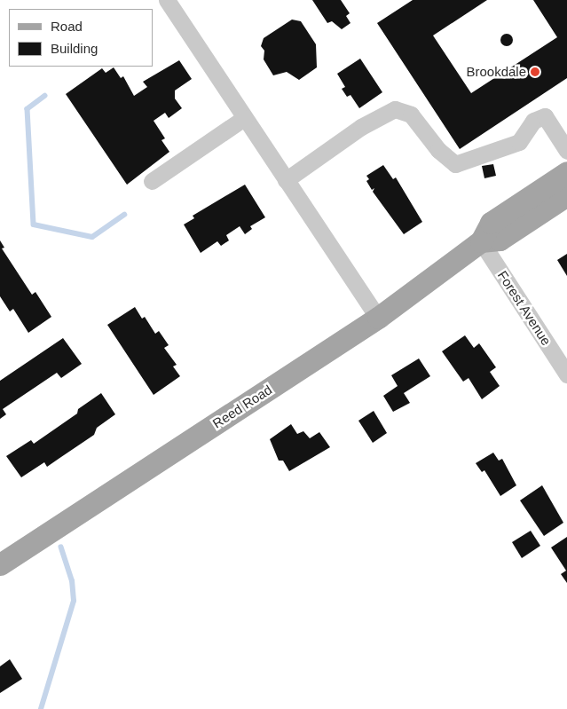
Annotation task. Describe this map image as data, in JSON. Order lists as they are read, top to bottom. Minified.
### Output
{"streets":{"main road":["Reed Road"],"street":["Forest Avenue"]},"crossings":[["Forest Avenue","Reed Road"]],"places":["Brookdale"],"legend":["Road","Building"]}
